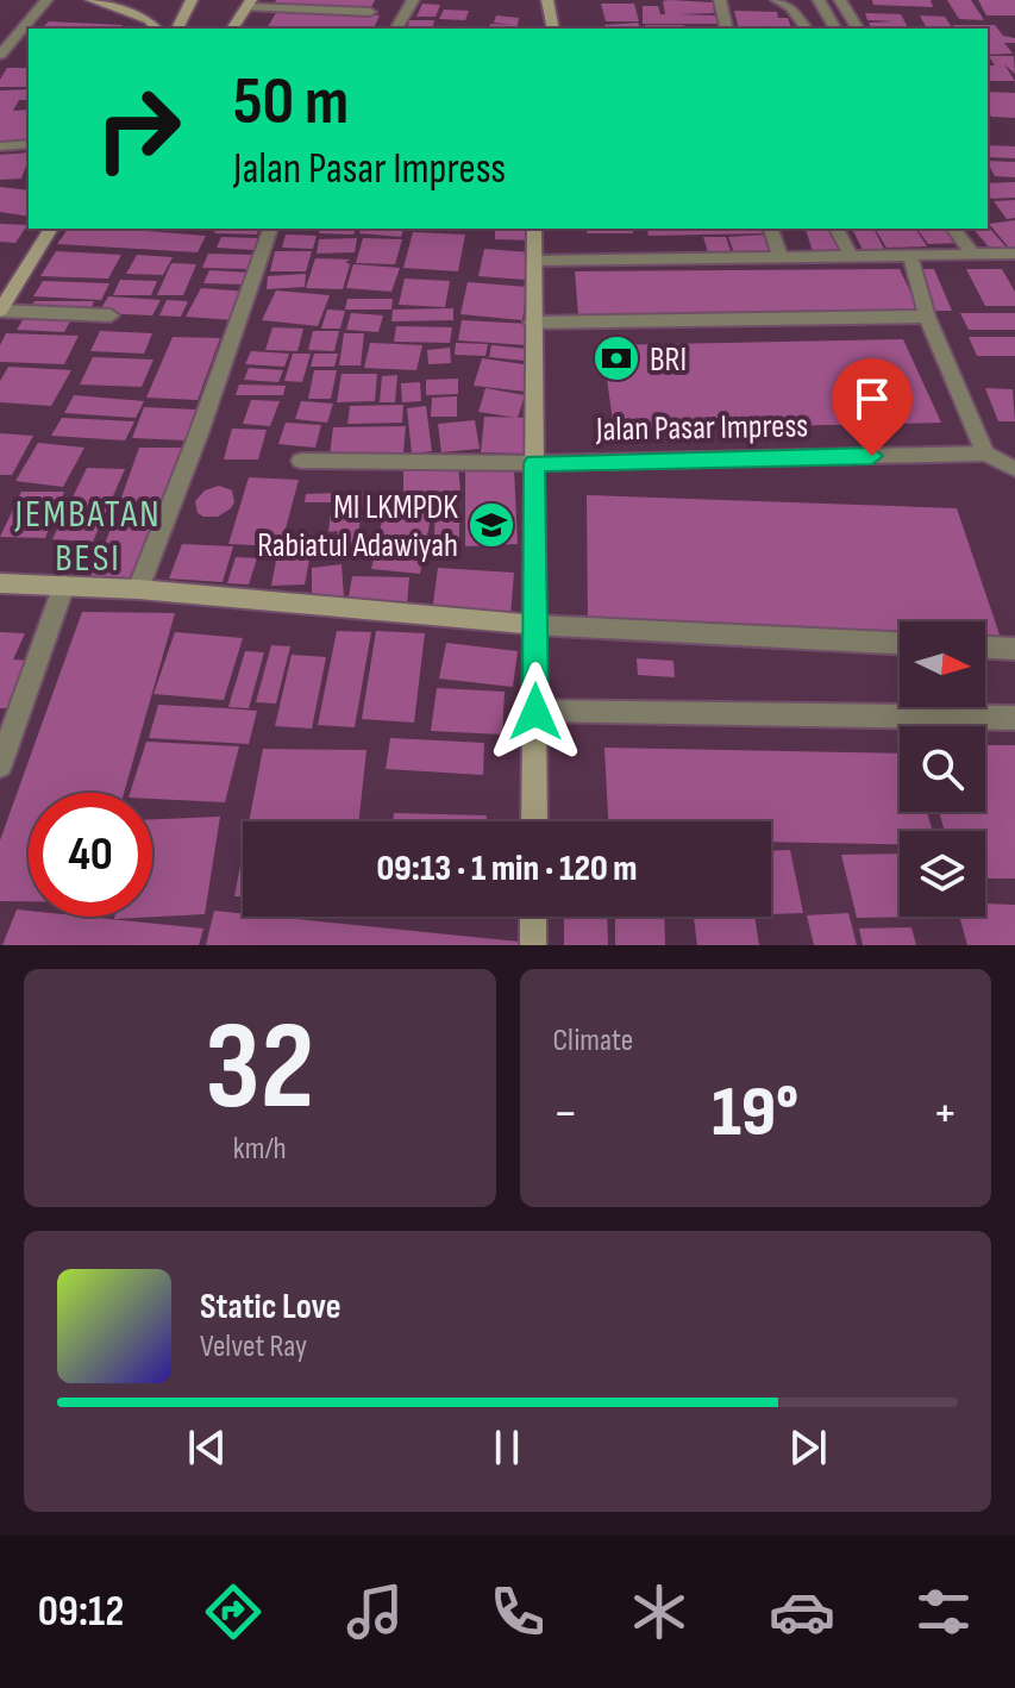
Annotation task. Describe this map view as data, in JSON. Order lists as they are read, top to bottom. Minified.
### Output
{"streets":{"street":["Jalan Pasar Impress"]},"districts":["JEMBATAN BESI"],"places":{"bank":["BRI"],"school or university":["MI LKMPDK Rabiatul Adawiyah"]},"north":"right","page":{"turn":["50 m","Jalan Pasar Impress"],"limit":"40","trip":"09:13 · 1 min · 120 m","tile":[["32","km/h"],"Climate"],"heat":["−","19°","+"],"song":["Static Love","Velvet Ray"],"tabs":"09:12"}}
